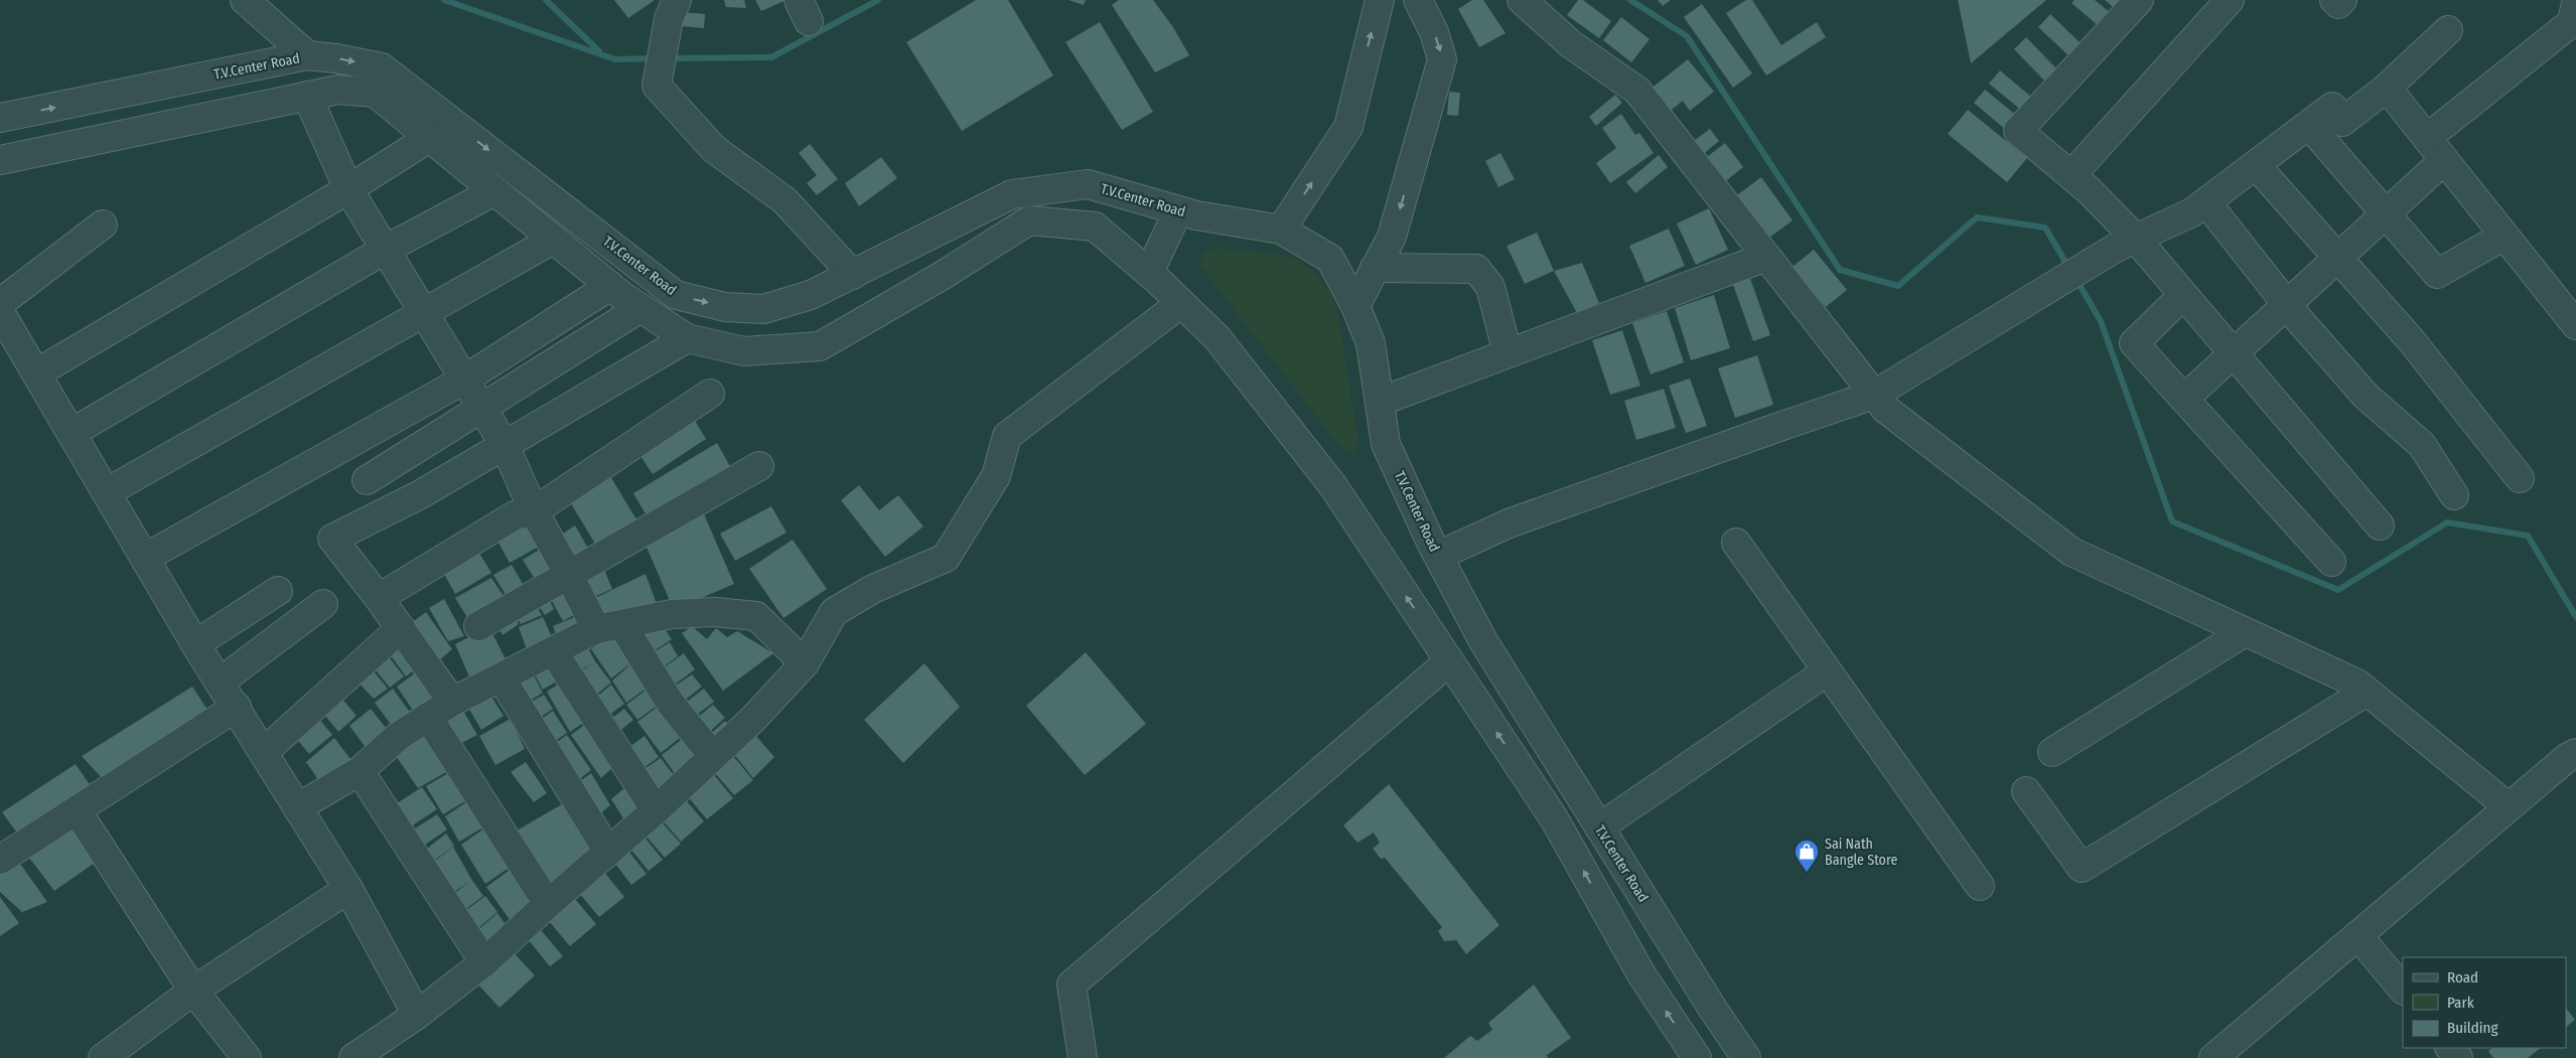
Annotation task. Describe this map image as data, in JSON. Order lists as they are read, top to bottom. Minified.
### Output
{"streets":{"street":["T.V.Center Road"]},"places":{"shop":["Sai Nath Bangle Store"]},"legend":["Road","Park","Building"]}
